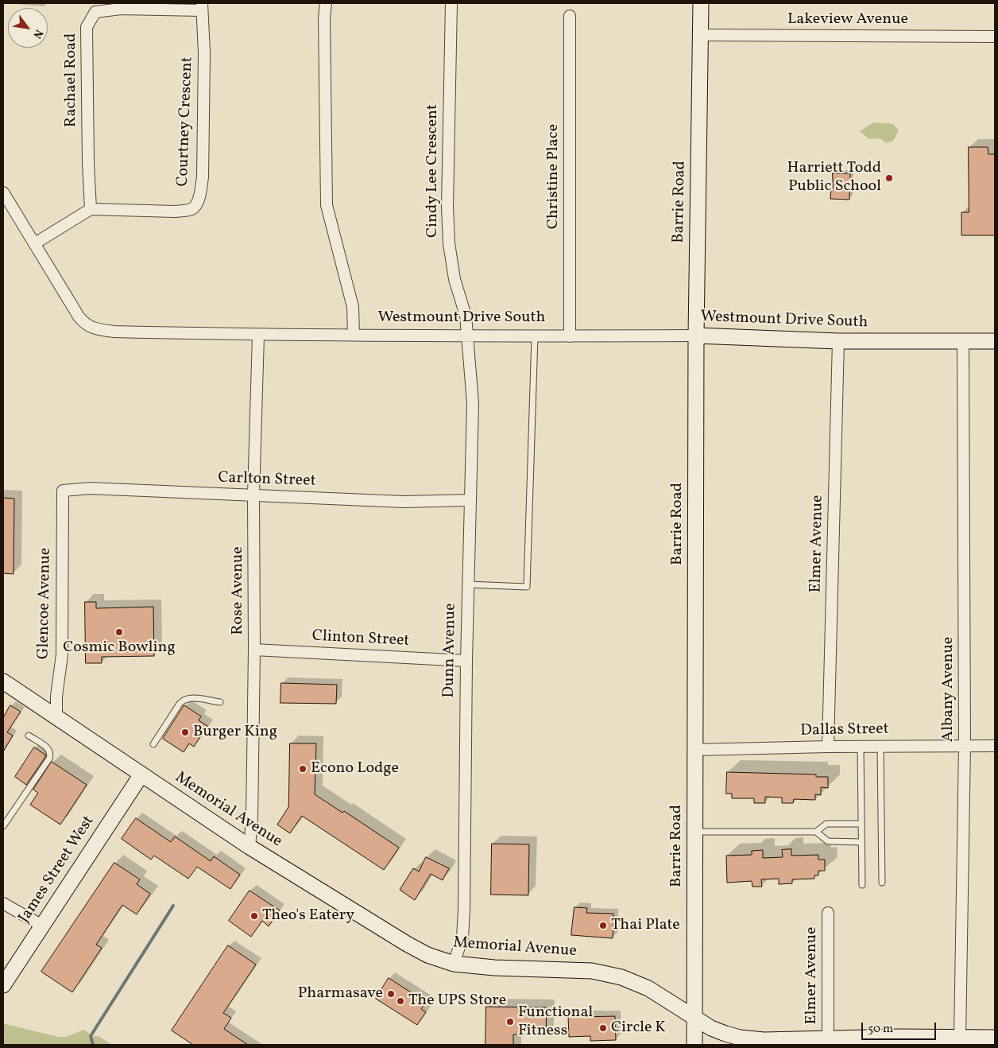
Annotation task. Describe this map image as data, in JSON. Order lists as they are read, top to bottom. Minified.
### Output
{"streets":{"street":["Lakeview Avenue","Rachael Road","Courtney Crescent","Cindy Lee Crescent","Christine Place","Barrie Road","Westmount Drive South","Carlton Street","Elmer Avenue","Rose Avenue","Glencoe Avenue","Clinton Street","Dunn Avenue","Albany Avenue","Dallas Street","Memorial Avenue","James Street West"]},"crossings":[["Lakeview Avenue","Barrie Road"],["Rachael Road","Courtney Crescent"],["Cindy Lee Crescent","Westmount Drive South"],["Cindy Lee Crescent","Dunn Avenue"],["Christine Place","Westmount Drive South"],["Barrie Road","Westmount Drive South"],["Barrie Road","Dallas Street"],["Barrie Road","Memorial Avenue"],["Westmount Drive South","Elmer Avenue"],["Westmount Drive South","Rose Avenue"],["Westmount Drive South","Dunn Avenue"],["Westmount Drive South","Albany Avenue"],["Carlton Street","Rose Avenue"],["Carlton Street","Glencoe Avenue"],["Carlton Street","Dunn Avenue"],["Elmer Avenue","Dallas Street"],["Elmer Avenue","Memorial Avenue"],["Rose Avenue","Clinton Street"],["Rose Avenue","Memorial Avenue"],["Glencoe Avenue","Memorial Avenue"],["Clinton Street","Dunn Avenue"],["Dunn Avenue","Memorial Avenue"],["Albany Avenue","Dallas Street"],["Albany Avenue","Memorial Avenue"],["Memorial Avenue","James Street West"]],"places":["Harriett Todd Public School","Cosmic Bowling","Burger King","Econo Lodge","Theo's Eatery","Thai Plate","Pharmasave","The UPS Store","Functional Fitness","Circle K"],"scale_bar":"50 m","north":"bottom right"}
